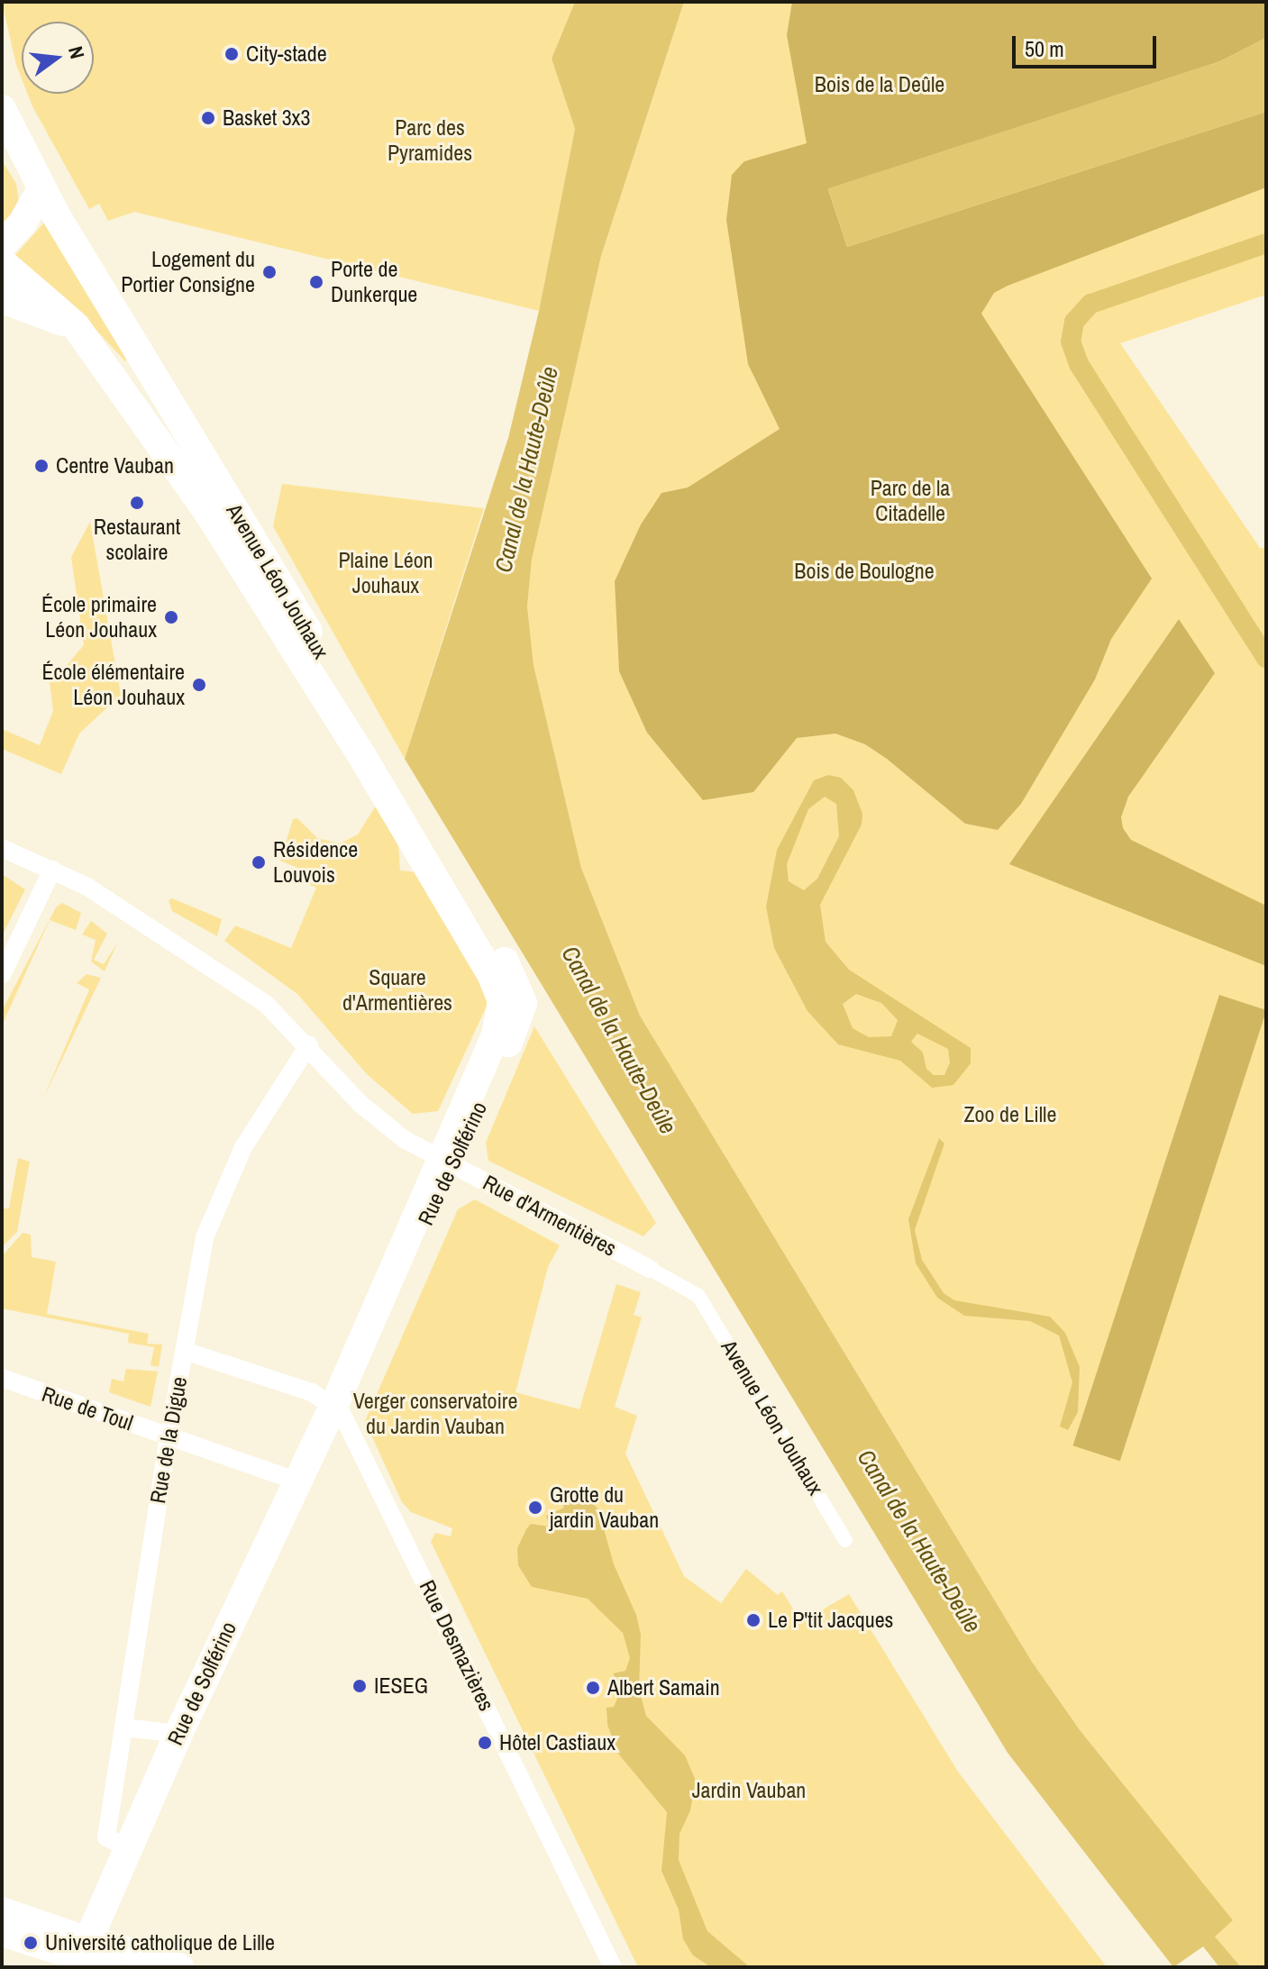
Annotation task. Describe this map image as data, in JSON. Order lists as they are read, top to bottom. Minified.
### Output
{"streets":{"main road":["Avenue Léon Jouhaux","Rue de Solférino"],"street":["Rue d'Armentières","Rue de Toul","Rue de la Digue","Rue Desmazières"]},"crossings":[["Avenue Léon Jouhaux","Rue de Solférino"],["Avenue Léon Jouhaux","Rue d'Armentières"],["Rue de Solférino","Rue d'Armentières"],["Rue de Solférino","Rue de Toul"],["Rue de Solférino","Rue de la Digue"],["Rue de Solférino","Rue Desmazières"],["Rue d'Armentières","Rue de la Digue"],["Rue de Toul","Rue de la Digue"]],"water":["Canal de la Haute-Deûle"],"parks":["Bois de la Deûle","Parc des Pyramides","Parc de la Citadelle","Plaine Léon Jouhaux","Bois de Boulogne","Square d'Armentières","Zoo de Lille","Verger conservatoire du Jardin Vauban","Jardin Vauban"],"places":["City-stade","Basket 3x3","Logement du Portier Consigne","Porte de Dunkerque","Centre Vauban","Restaurant scolaire","École primaire Léon Jouhaux","École élémentaire Léon Jouhaux","Résidence Louvois","Grotte du jardin Vauban","Le P'tit Jacques","IESEG","Albert Samain","Hôtel Castiaux","Université catholique de Lille"],"scale_bar":"50 m","north":"right"}
